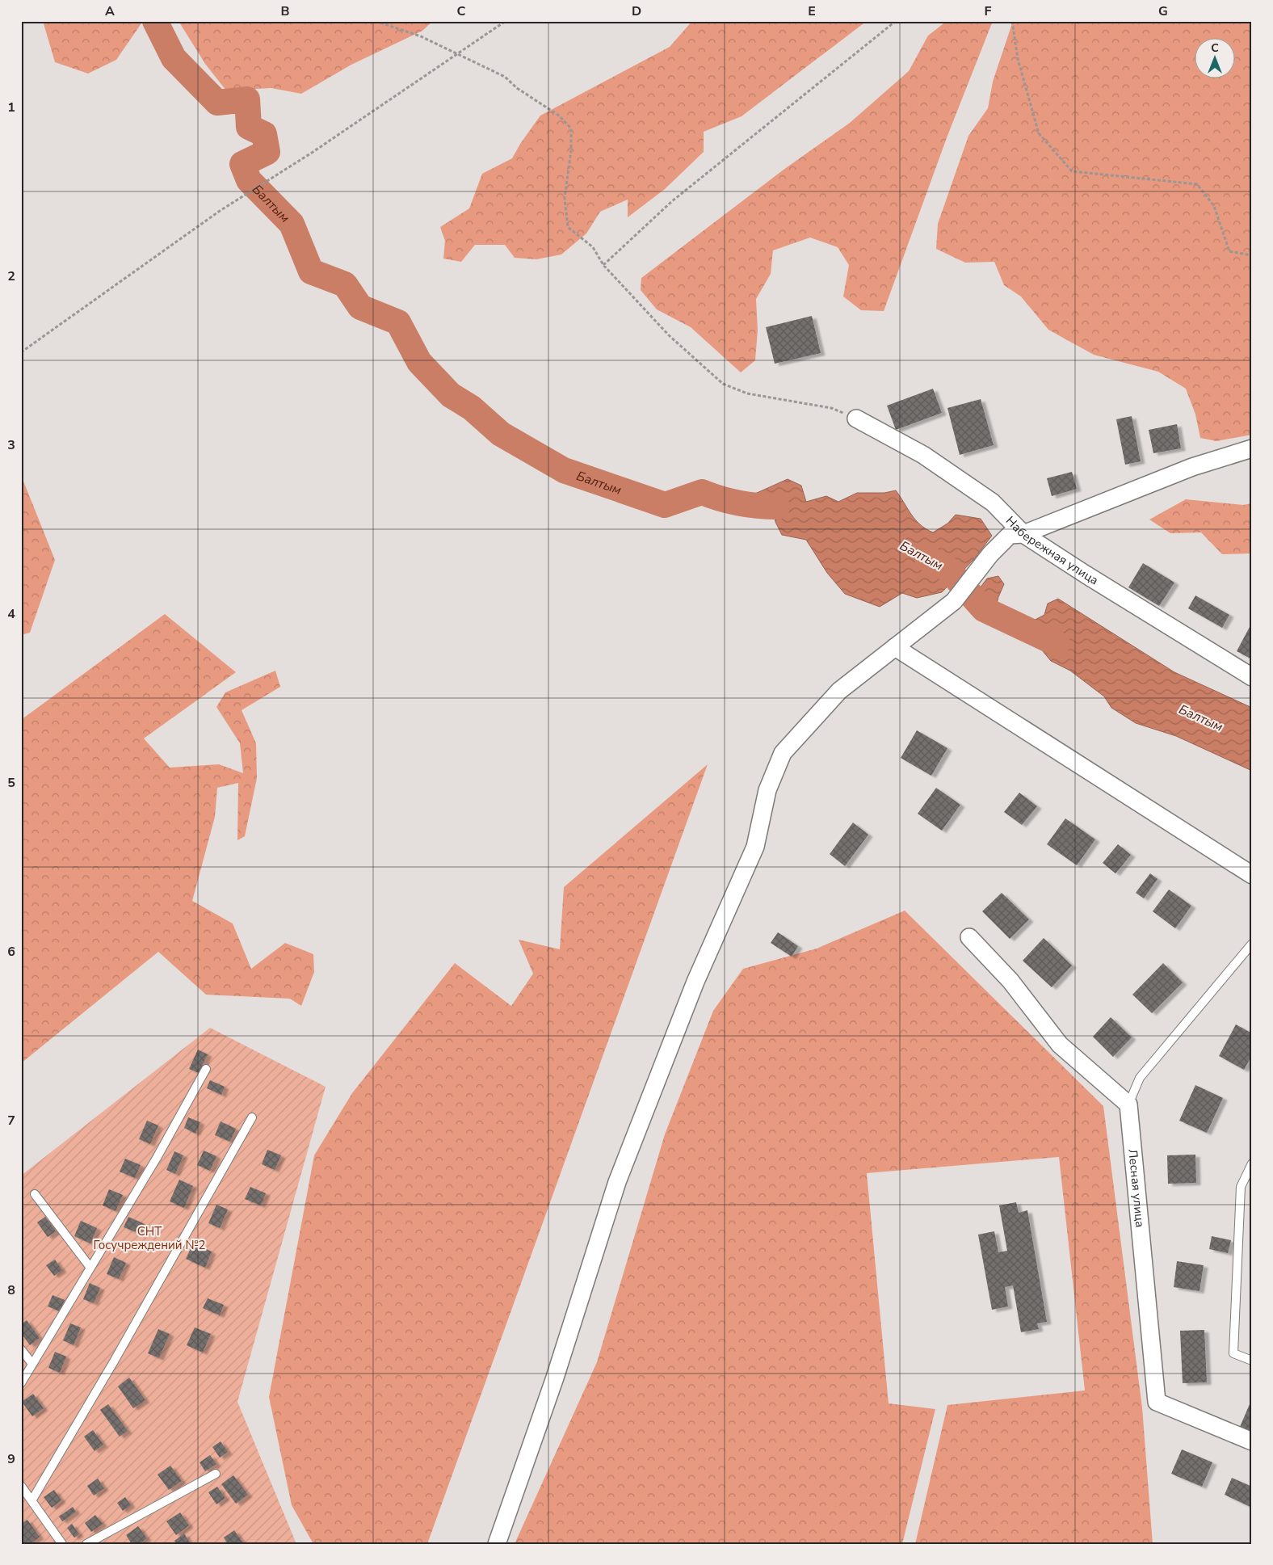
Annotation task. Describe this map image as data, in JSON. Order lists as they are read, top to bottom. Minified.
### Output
{"streets":{"street":["Набережная улица","Лесная улица"]},"water":["Балтым"],"parks":["СНТ Госучреждений №2"],"north":"top","grid":{"columns":["A","B","C","D","E","F","G"],"rows":["1","2","3","4","5","6","7","8","9"]}}
